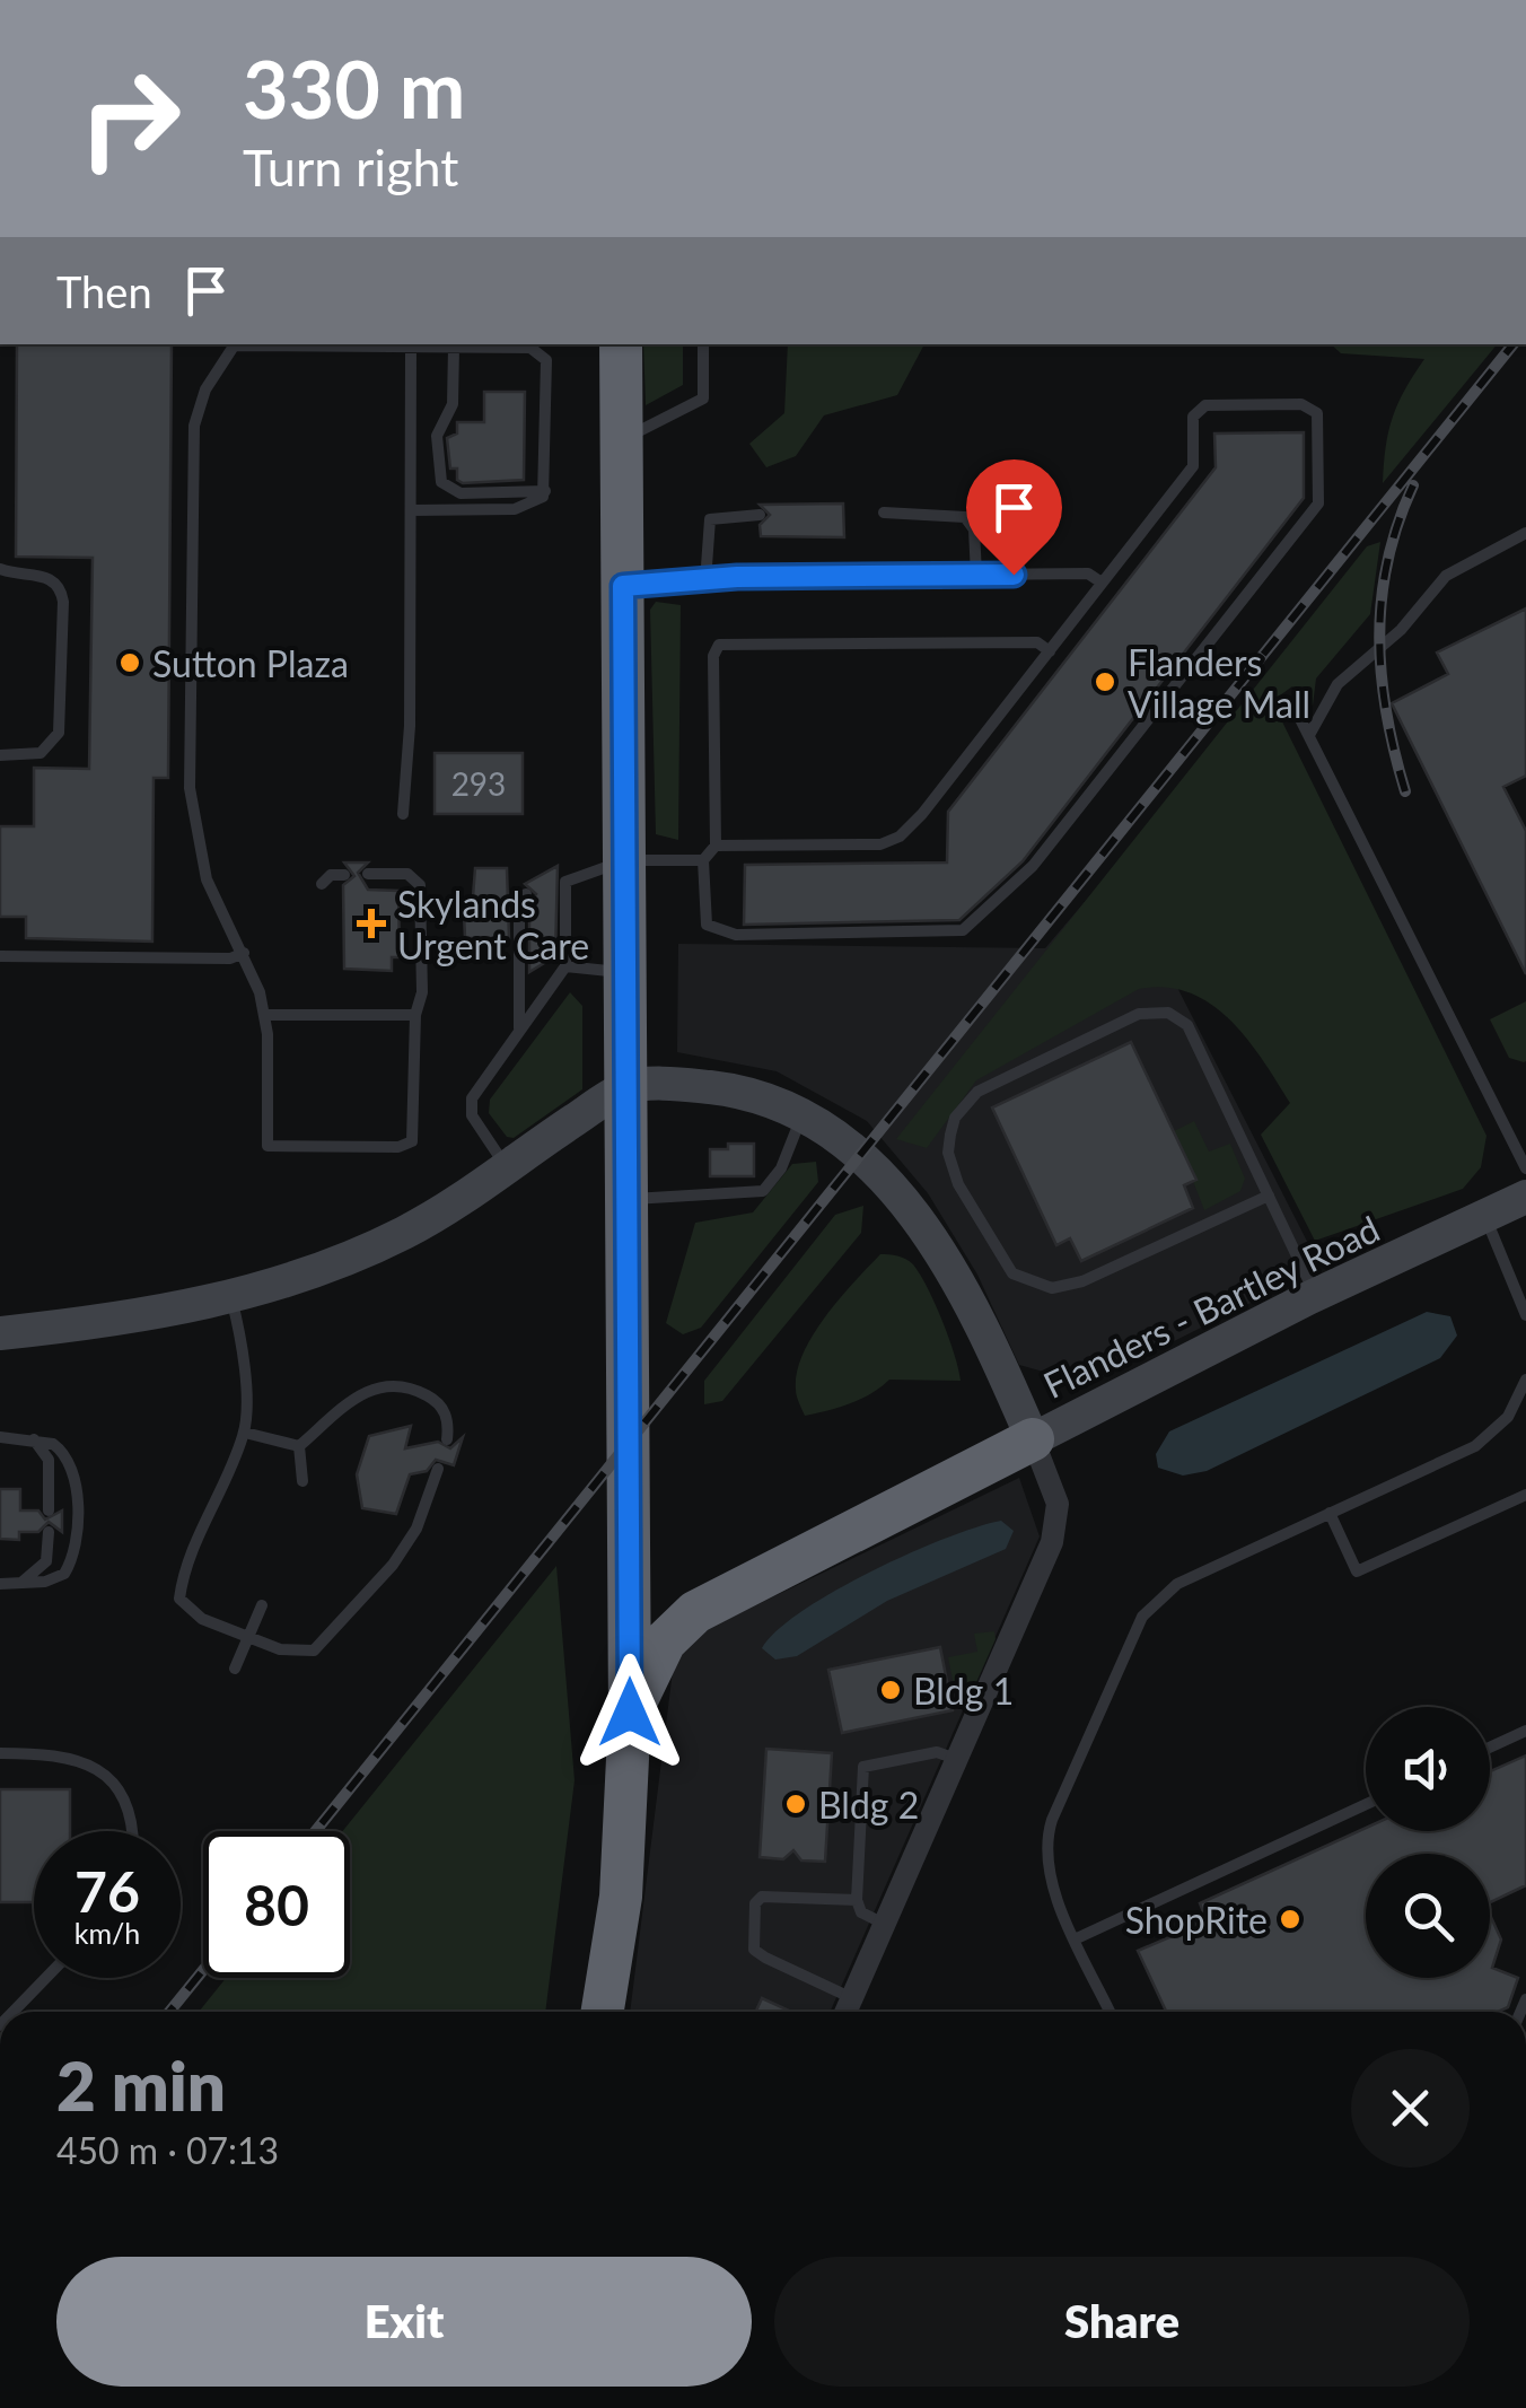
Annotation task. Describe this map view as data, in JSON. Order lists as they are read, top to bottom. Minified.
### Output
{"streets":{"main road":["Flanders - Bartley Road"]},"places":{"other":["Sutton Plaza","Flanders Village Mall","Bldg 1","Bldg 2","ShopRite"],"health":["Skylands Urgent Care"]},"house_numbers":["293"],"page":{"turn":["330 m","Turn right"],"then":"Then","speed":"76 km/h","limit":"80","heading":["2 min","450 m · 07:13"],"buttons":["Exit","Share"]}}
